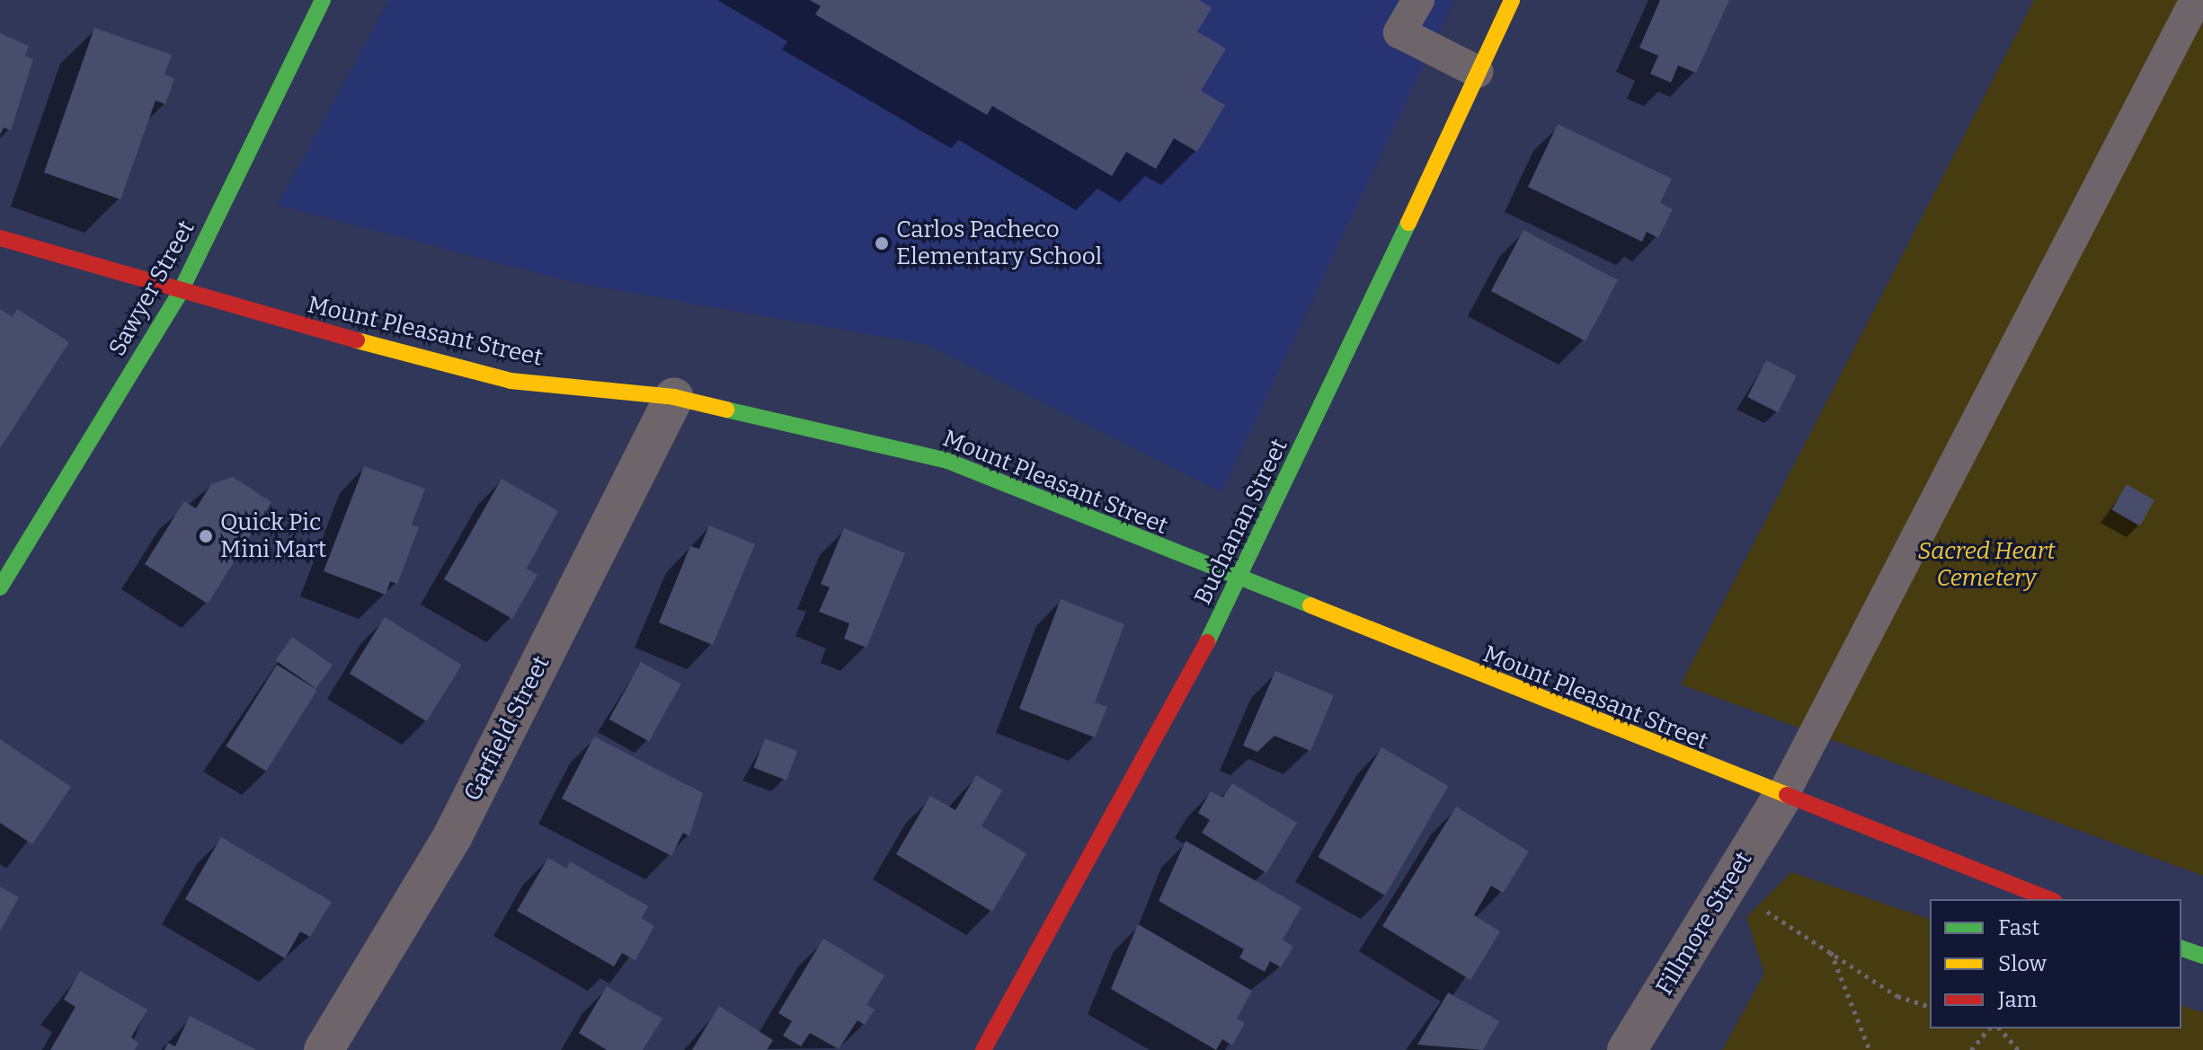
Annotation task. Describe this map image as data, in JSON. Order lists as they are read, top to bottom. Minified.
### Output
{"streets":{"main road":["Sawyer Street","Mount Pleasant Street","Buchanan Street"],"street":["Garfield Street","Fillmore Street"]},"crossings":[["Sawyer Street","Mount Pleasant Street"],["Mount Pleasant Street","Buchanan Street"],["Mount Pleasant Street","Garfield Street"],["Mount Pleasant Street","Fillmore Street"]],"parks":["Sacred Heart Cemetery"],"places":["Carlos Pacheco Elementary School","Quick Pic Mini Mart"],"legend":["Fast","Slow","Jam"]}
